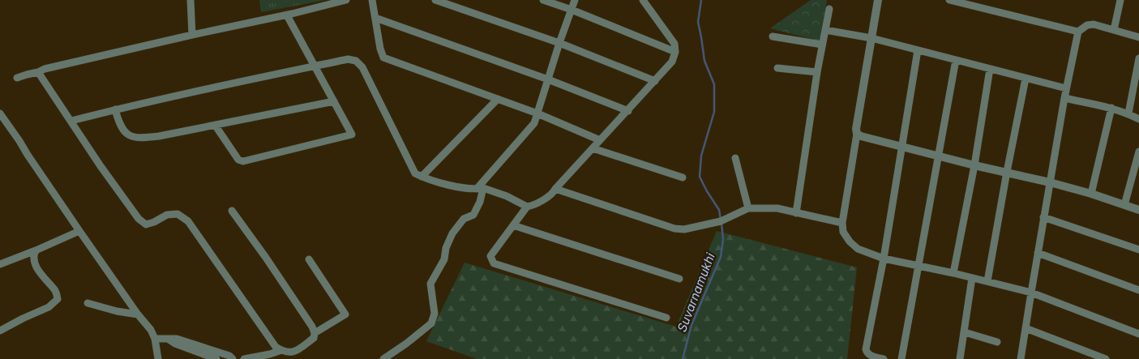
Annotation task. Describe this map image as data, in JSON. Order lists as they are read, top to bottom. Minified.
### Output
{"water":["Suvarnamukhi"]}
